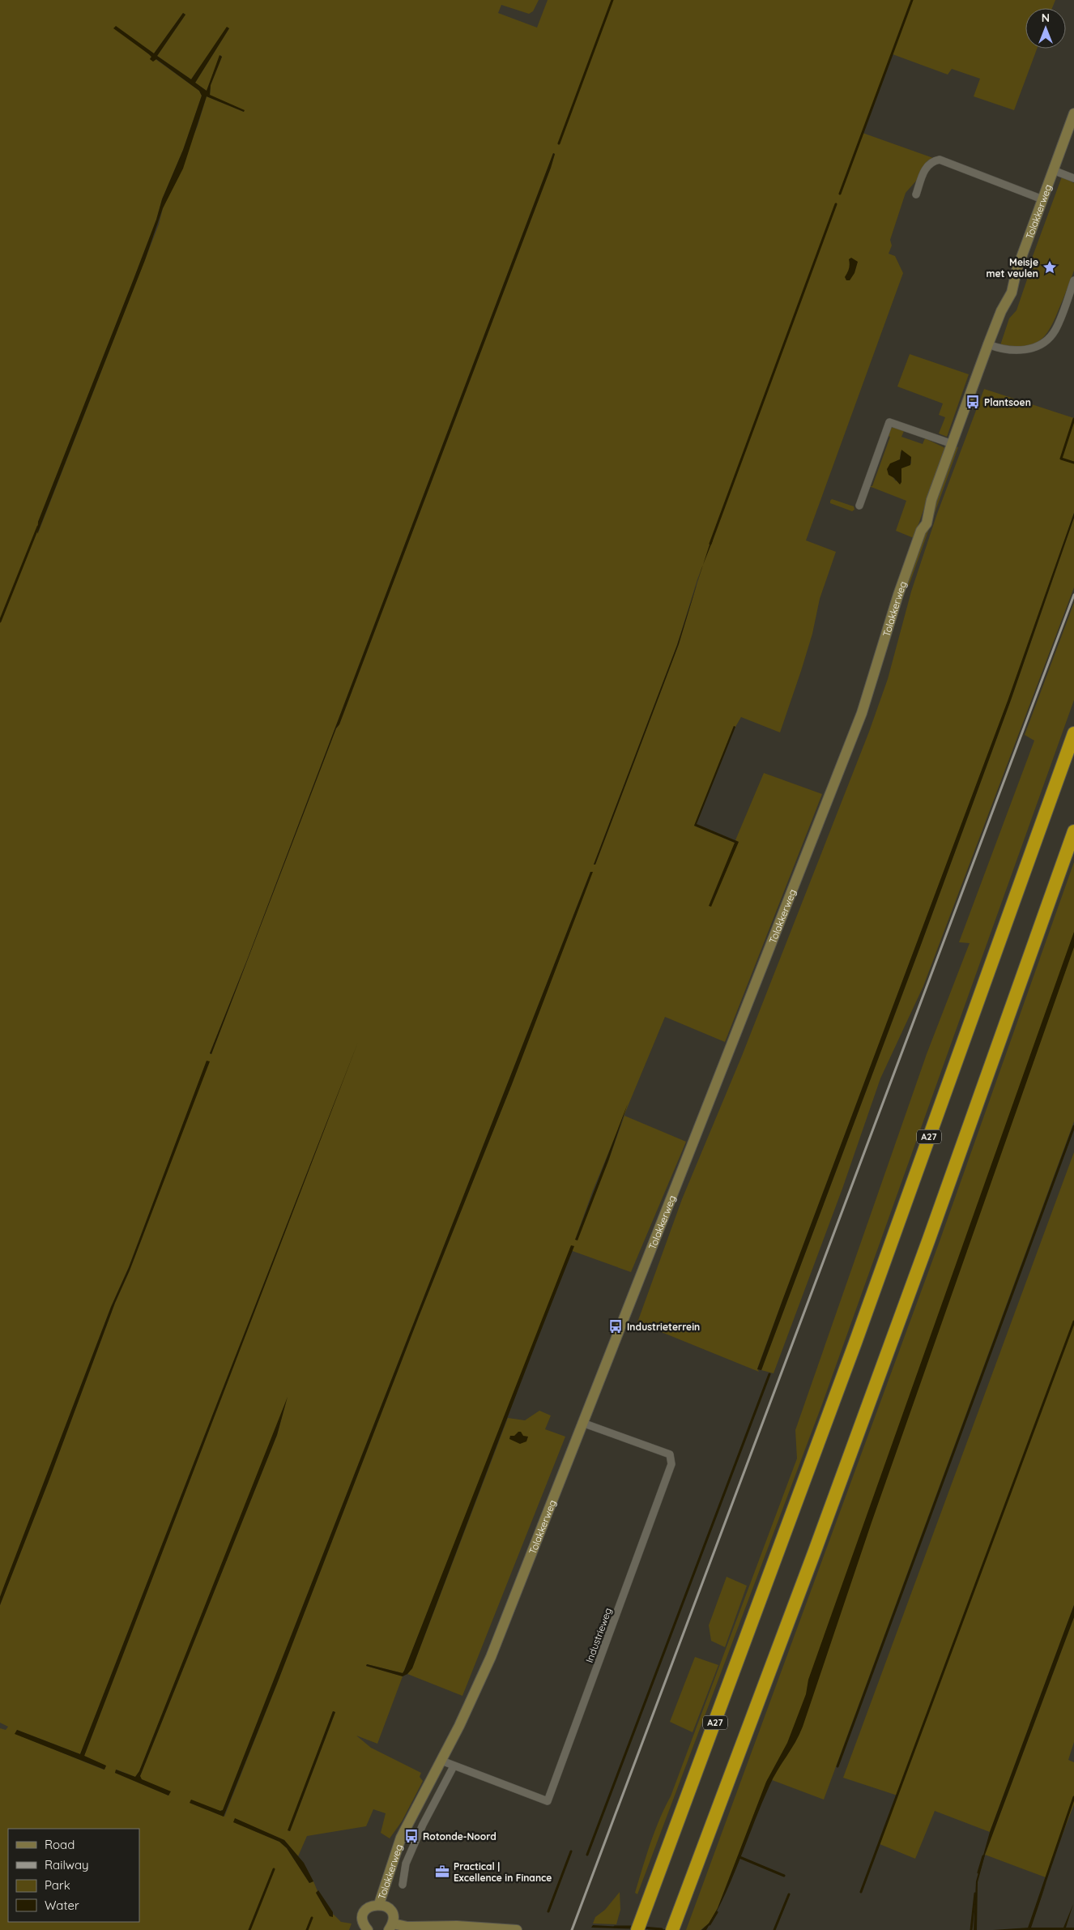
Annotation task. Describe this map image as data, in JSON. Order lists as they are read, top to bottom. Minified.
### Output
{"streets":{"highway":["A27"],"main road":["Tolakkerweg"],"street":["Industrieweg"]},"crossings":[["Tolakkerweg","Industrieweg"]],"places":{"place":["Meisje met veulen"],"bus stop":["Plantsoen","Industrieterrein","Rotonde-Noord"],"office":["Practical | Excellence in Finance"]},"legend":["Road","Railway","Park","Water"],"north":"top"}
